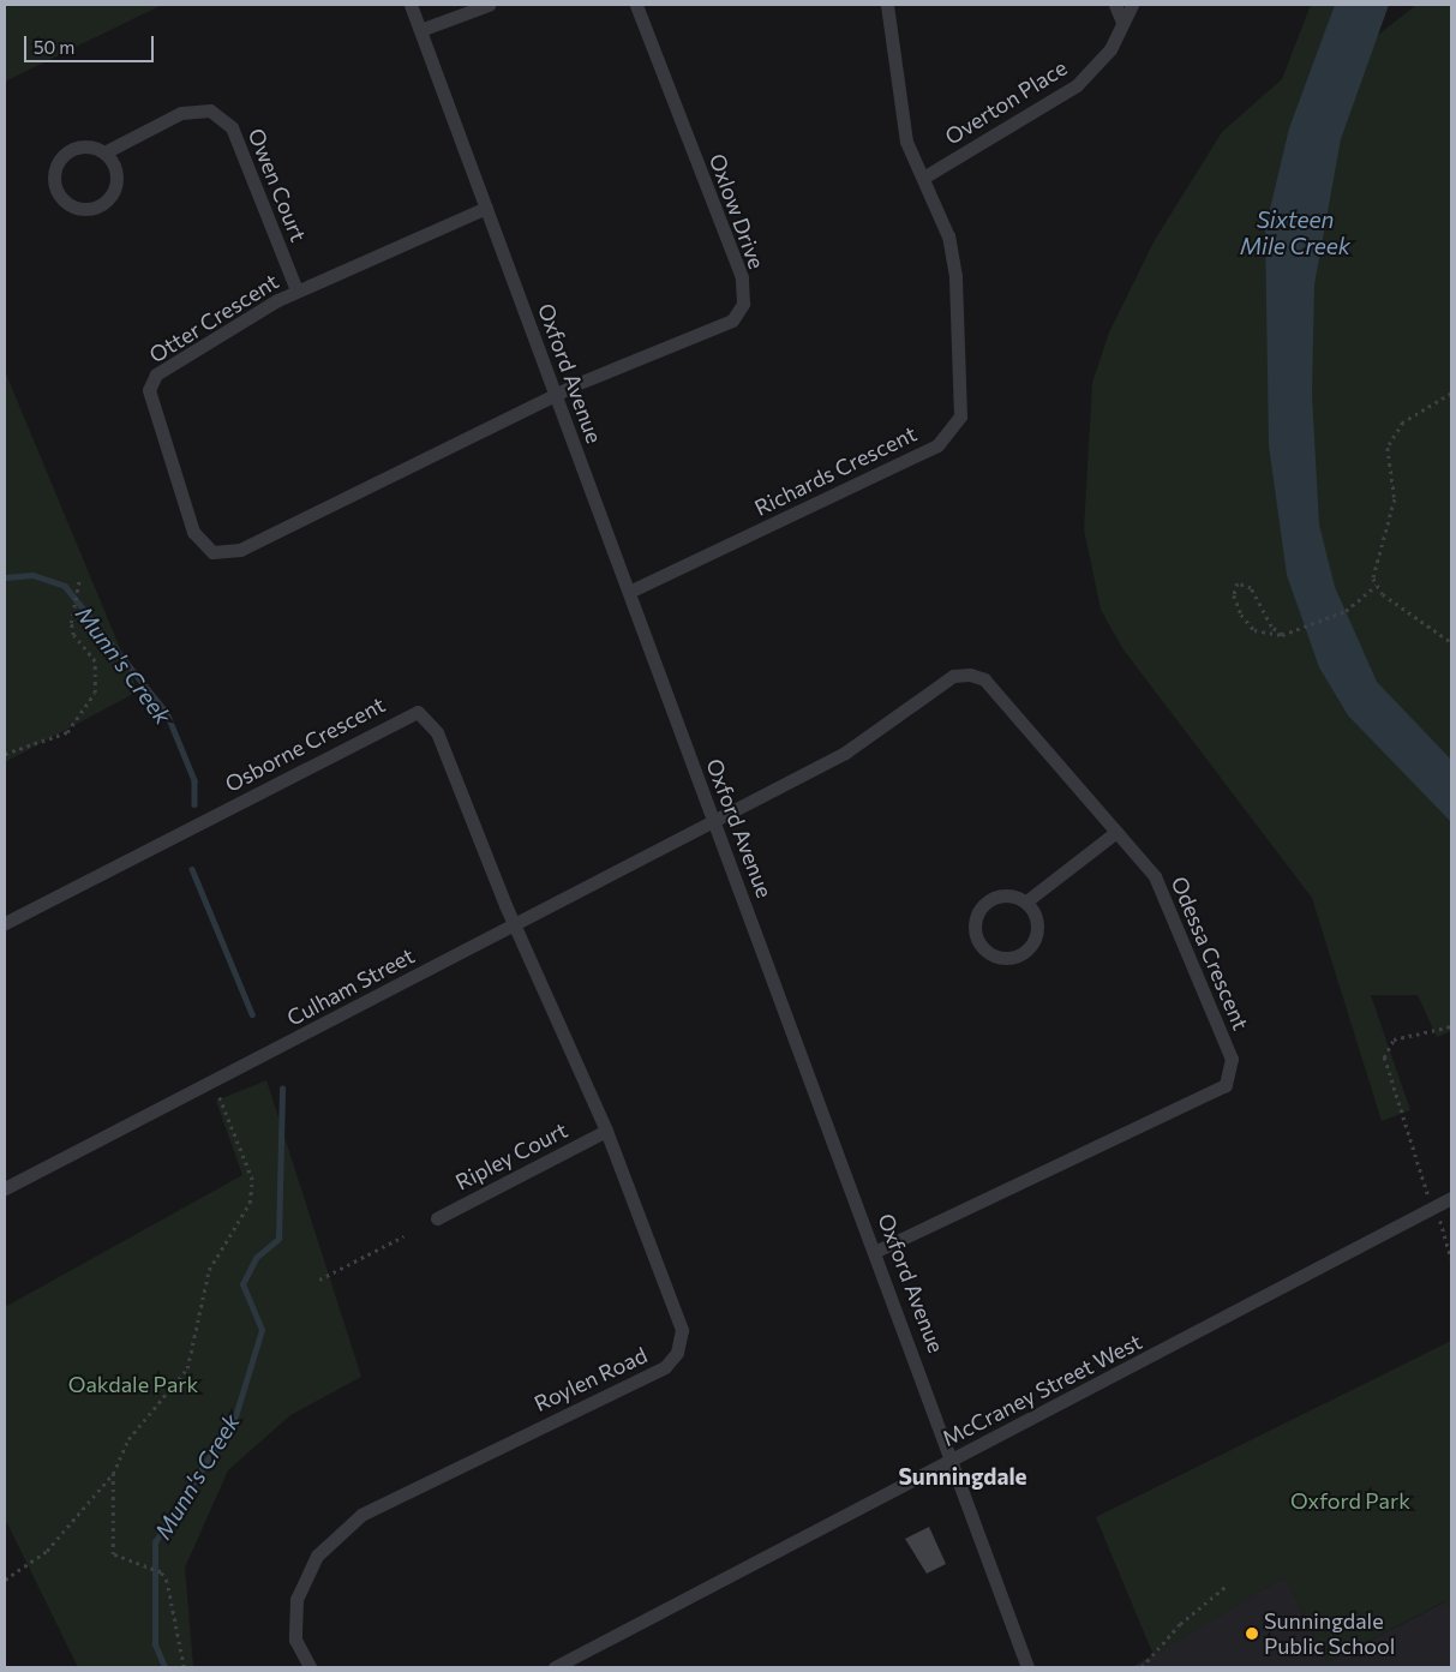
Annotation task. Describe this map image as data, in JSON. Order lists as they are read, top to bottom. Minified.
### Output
{"streets":{"street":["Overton Place","Owen Court","Oxlow Drive","Otter Crescent","Oxford Avenue","Richards Crescent","Osborne Crescent","Odessa Crescent","Culham Street","Ripley Court","Roylen Road","McCraney Street West"]},"crossings":[["Overton Place","Richards Crescent"],["Owen Court","Otter Crescent"],["Oxlow Drive","Otter Crescent"],["Oxlow Drive","Oxford Avenue"],["Otter Crescent","Oxford Avenue"],["Oxford Avenue","Richards Crescent"],["Oxford Avenue","Odessa Crescent"],["Oxford Avenue","Culham Street"],["Oxford Avenue","McCraney Street West"],["Osborne Crescent","Culham Street"],["Osborne Crescent","Roylen Road"],["Odessa Crescent","Culham Street"],["Culham Street","Roylen Road"],["Ripley Court","Roylen Road"]],"districts":["Sunningdale"],"water":["Sixteen Mile Creek","Munn's Creek"],"parks":["Oakdale Park","Oxford Park"],"places":["Sunningdale Public School"],"scale_bar":"50 m"}
